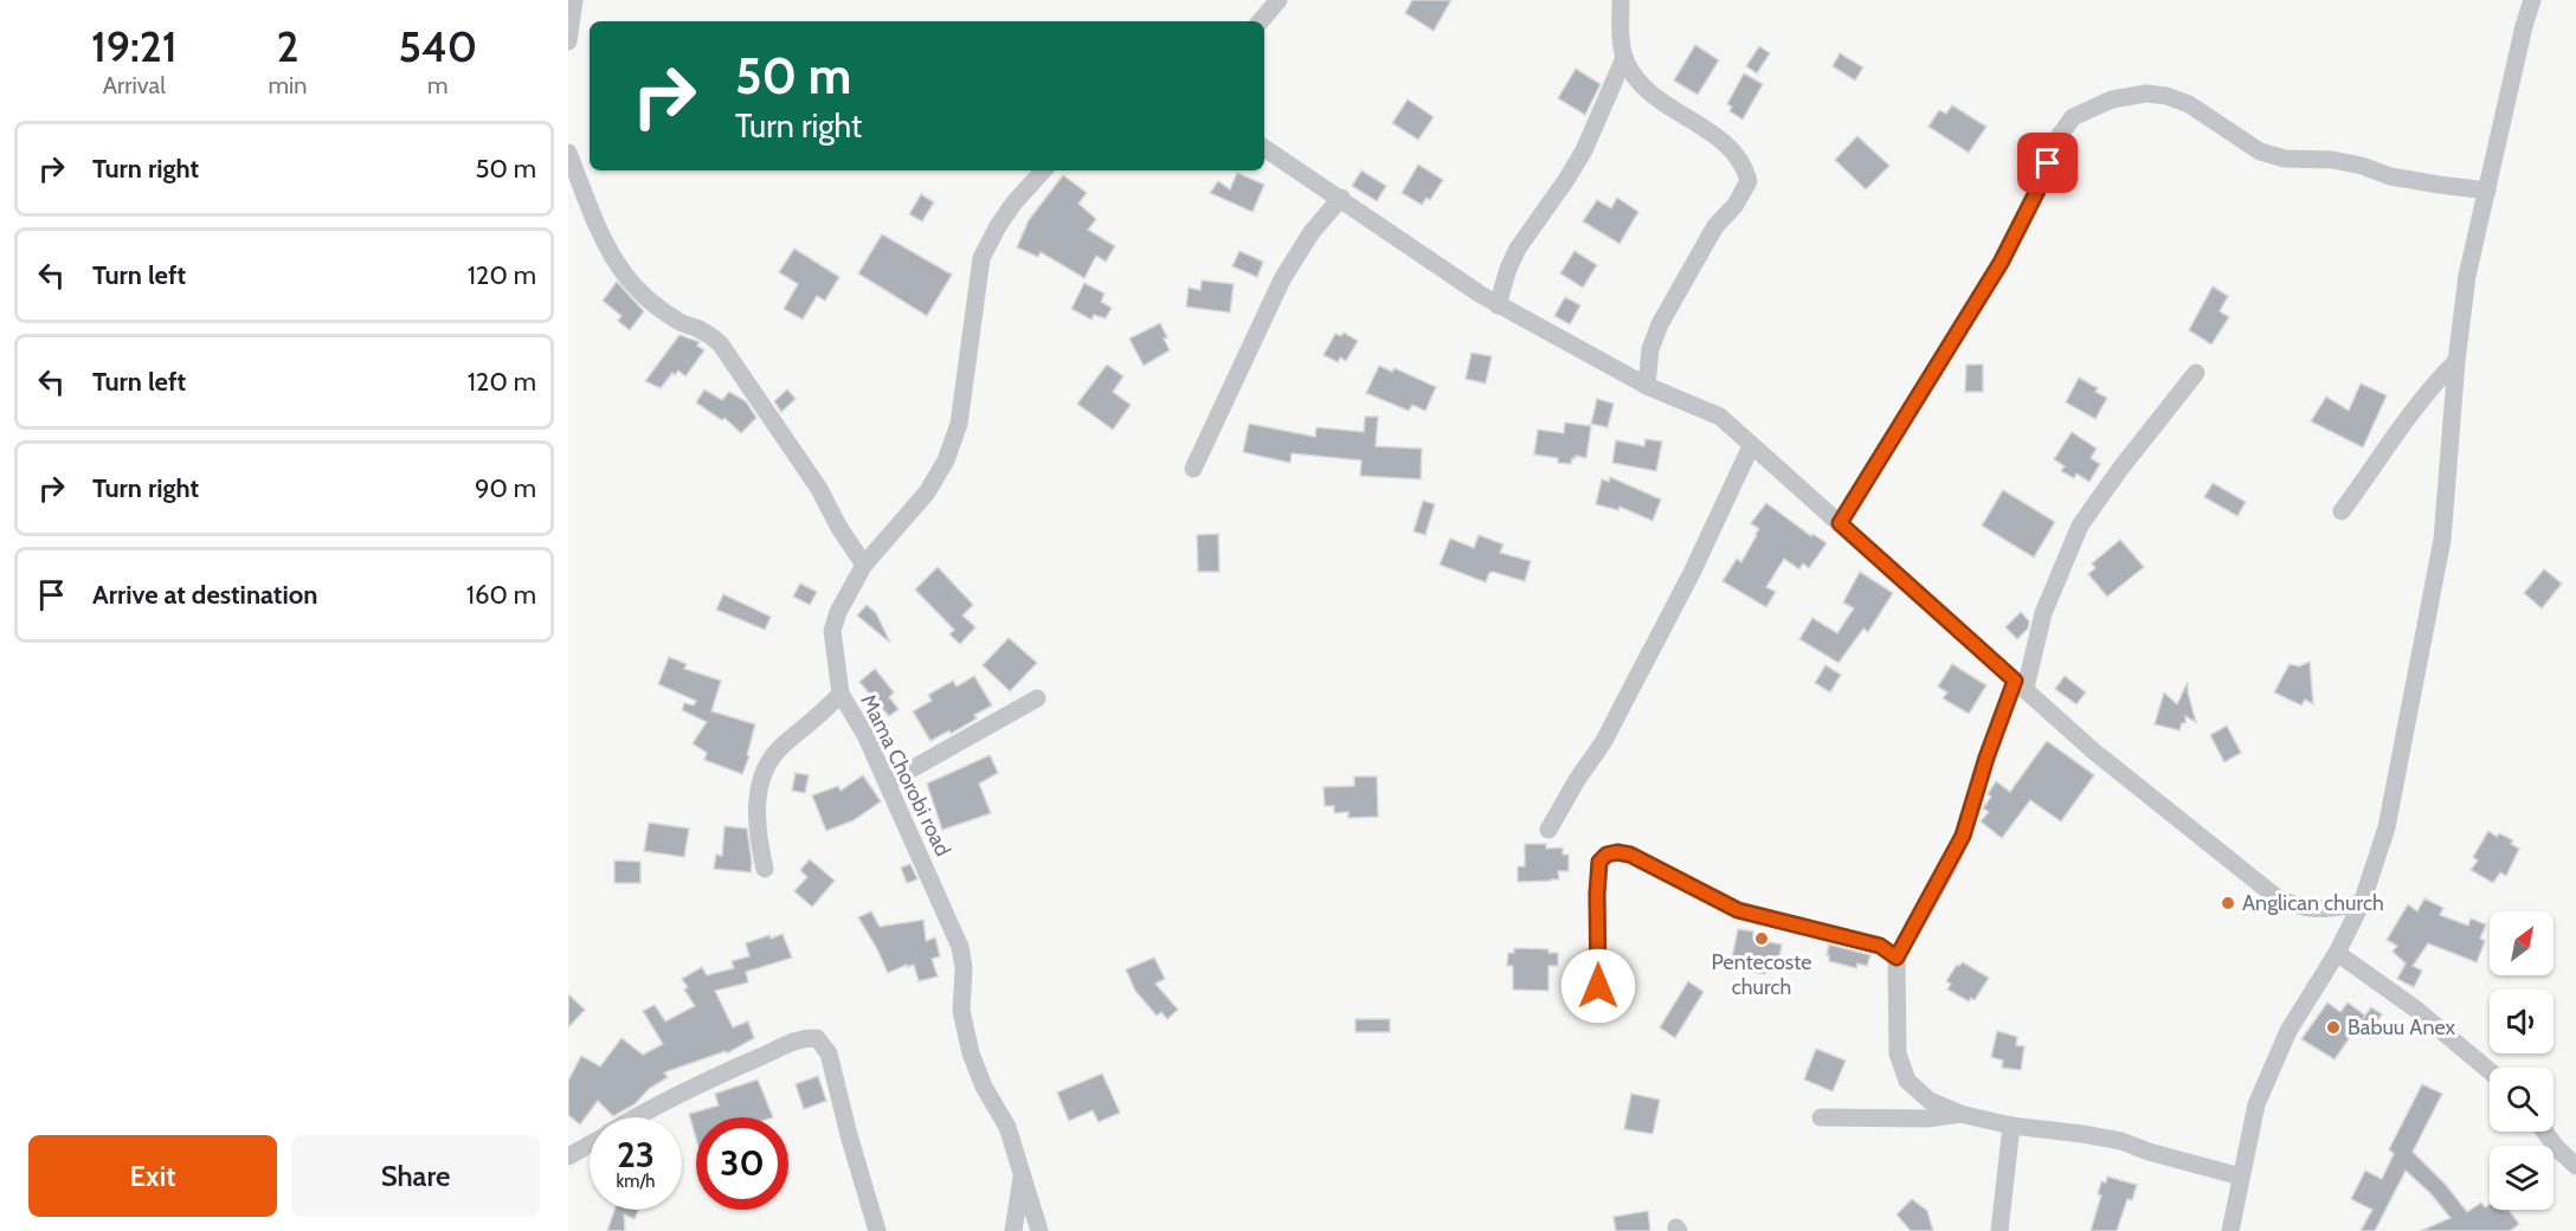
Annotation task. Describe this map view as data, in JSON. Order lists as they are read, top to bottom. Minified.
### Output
{"streets":{"street":["Mama Chorobi road"]},"places":["Anglican church","Pentecoste church","Babuu Anex"],"north":"top right","page":{"eta":["19:21","Arrival","2","min","540","m"],"turn":["50 m","Turn right"],"list":[{"name":"Turn right","value":"50 m"},{"name":"Turn left","value":"120 m"},{"name":"Turn left","value":"120 m"},{"name":"Turn right","value":"90 m"},{"name":"Arrive at destination","value":"160 m"}],"speed":"23 km/h","limit":"30","buttons":["Exit","Share"]}}
